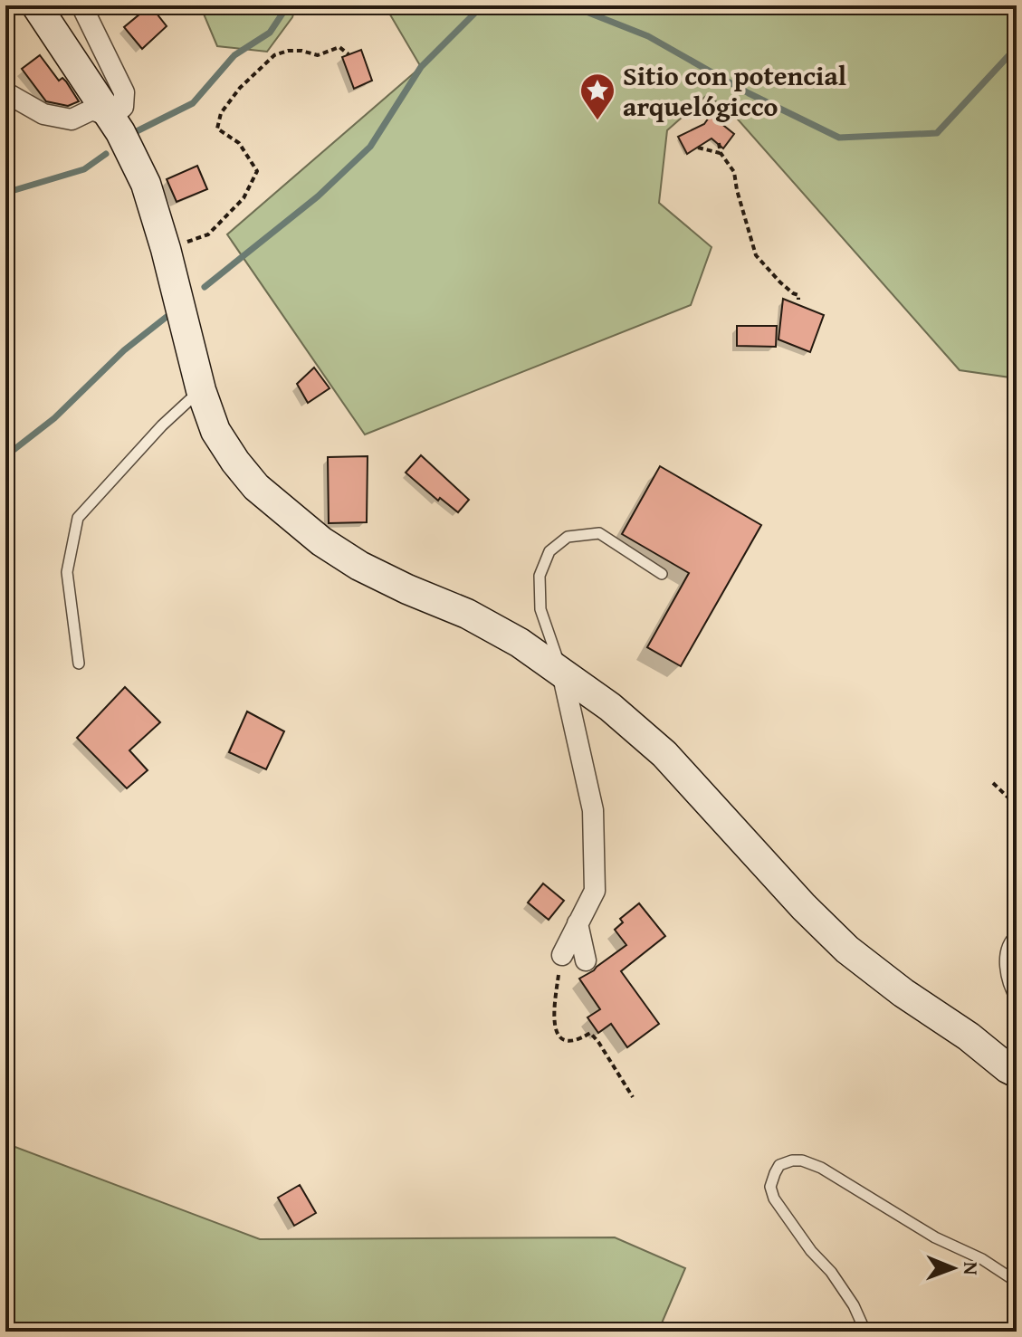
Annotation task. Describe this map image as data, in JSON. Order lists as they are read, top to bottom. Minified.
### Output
{"places":{"place":["Sitio con potencial arquelógicco"]},"north":"right"}
